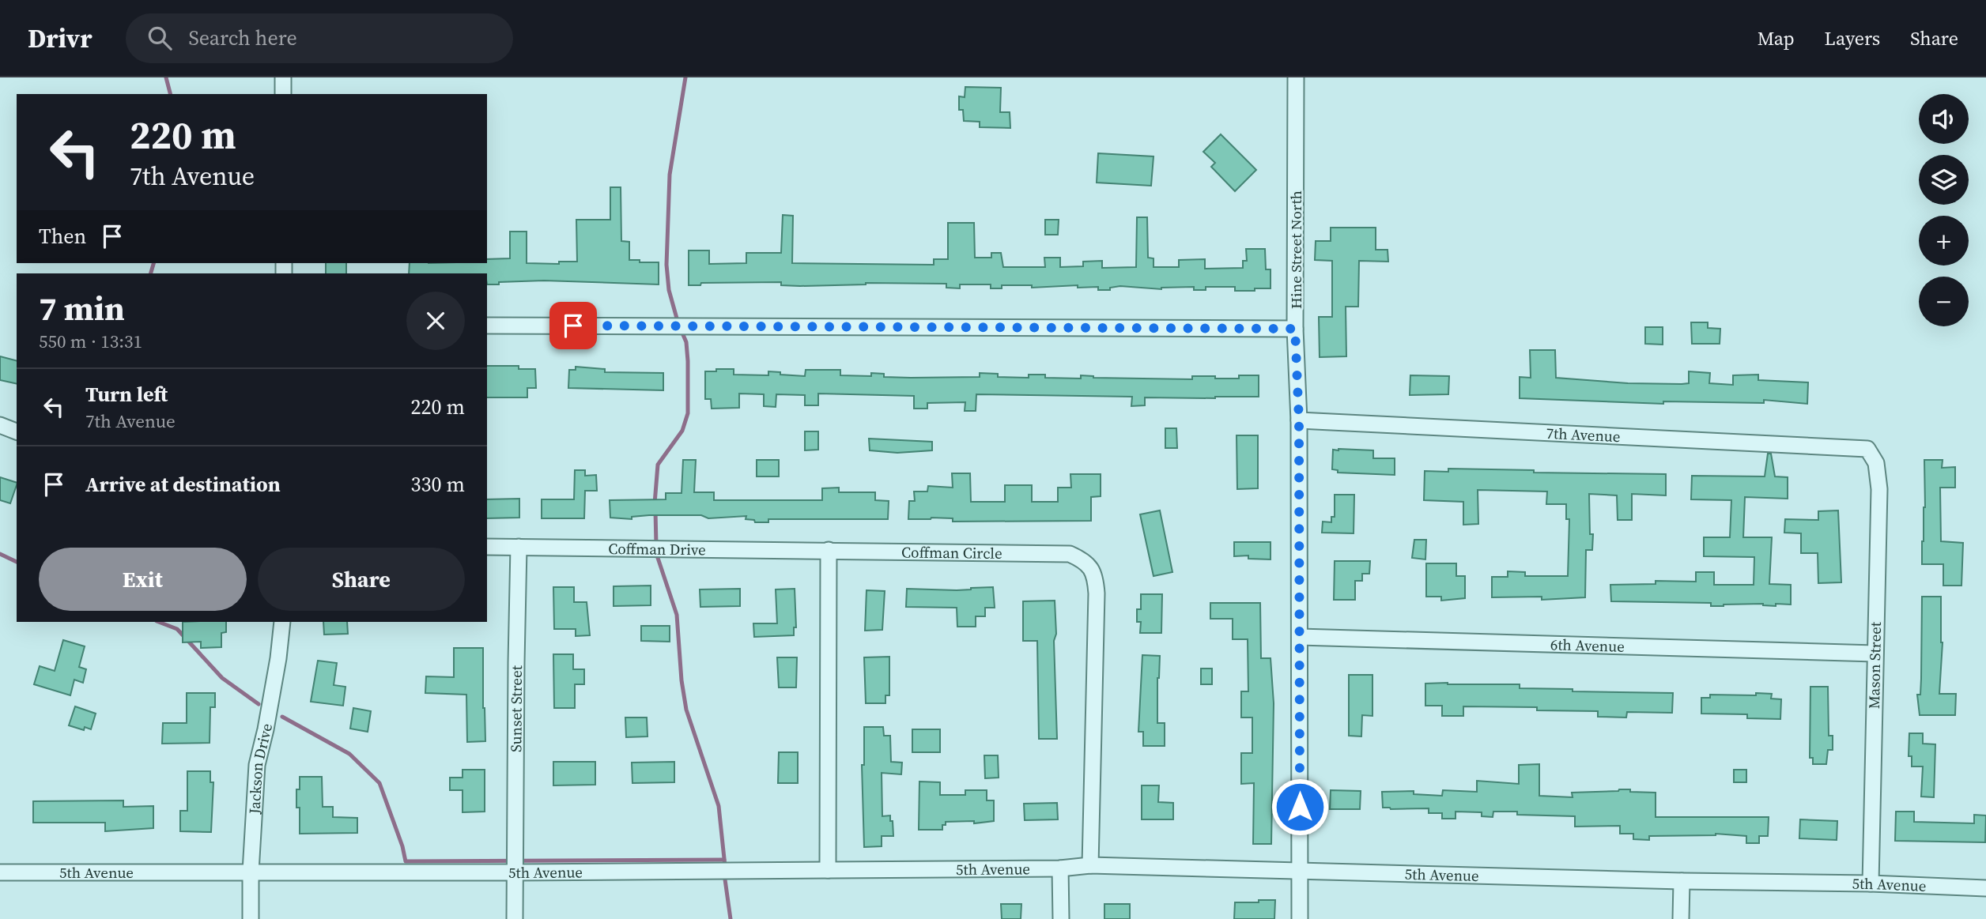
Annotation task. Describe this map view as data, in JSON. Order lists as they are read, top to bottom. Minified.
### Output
{"streets":{"street":["Hine Street North","7th Avenue","Coffman Drive","Coffman Circle","6th Avenue","Mason Street","Sunset Street","Jackson Drive","5th Avenue"]},"crossings":[["Hine Street North","7th Avenue"],["Hine Street North","6th Avenue"],["Hine Street North","5th Avenue"],["7th Avenue","Mason Street"],["Coffman Drive","Coffman Circle"],["Coffman Drive","Sunset Street"],["Coffman Circle","5th Avenue"],["6th Avenue","Mason Street"],["Mason Street","5th Avenue"],["Sunset Street","5th Avenue"],["Jackson Drive","5th Avenue"]],"page":{"header":"Drivr","search":"Search here","nav":["Map","Layers","Share"],"map_buttons":["+","−"],"turn":["220 m","7th Avenue"],"then":"Then","heading":["7 min","550 m · 13:31"],"list":[{"name":"Turn left","note":"7th Avenue","value":"220 m"},{"name":"Arrive at destination","value":"330 m"}],"buttons":["Exit","Share"]}}
